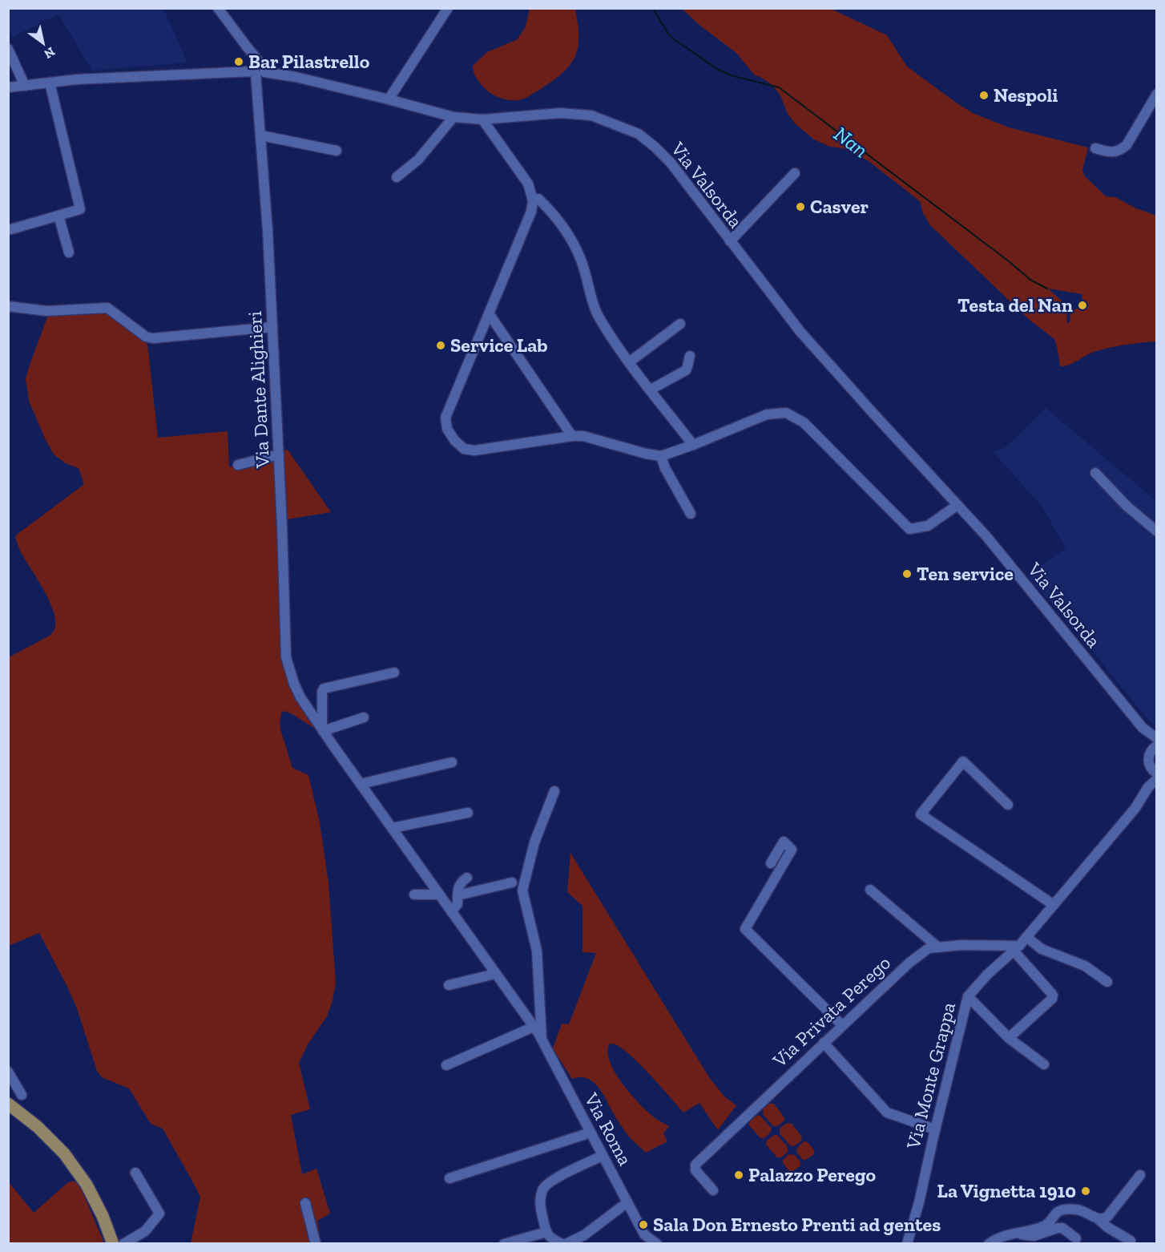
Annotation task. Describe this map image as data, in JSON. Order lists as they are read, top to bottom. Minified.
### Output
{"streets":{"street":["Via Valsorda","Via Dante Alighieri","Via Privata Perego","Via Monte Grappa","Via Roma"]},"crossings":[["Via Valsorda","Via Dante Alighieri"],["Via Valsorda","Via Monte Grappa"],["Via Dante Alighieri","Via Roma"],["Via Privata Perego","Via Monte Grappa"]],"water":["Nan"],"places":["Bar Pilastrello","Nespoli","Casver","Testa del Nan","Service Lab","Ten service","Palazzo Perego","La Vignetta 1910","Sala Don Ernesto Prenti ad gentes"],"north":"bottom right"}
